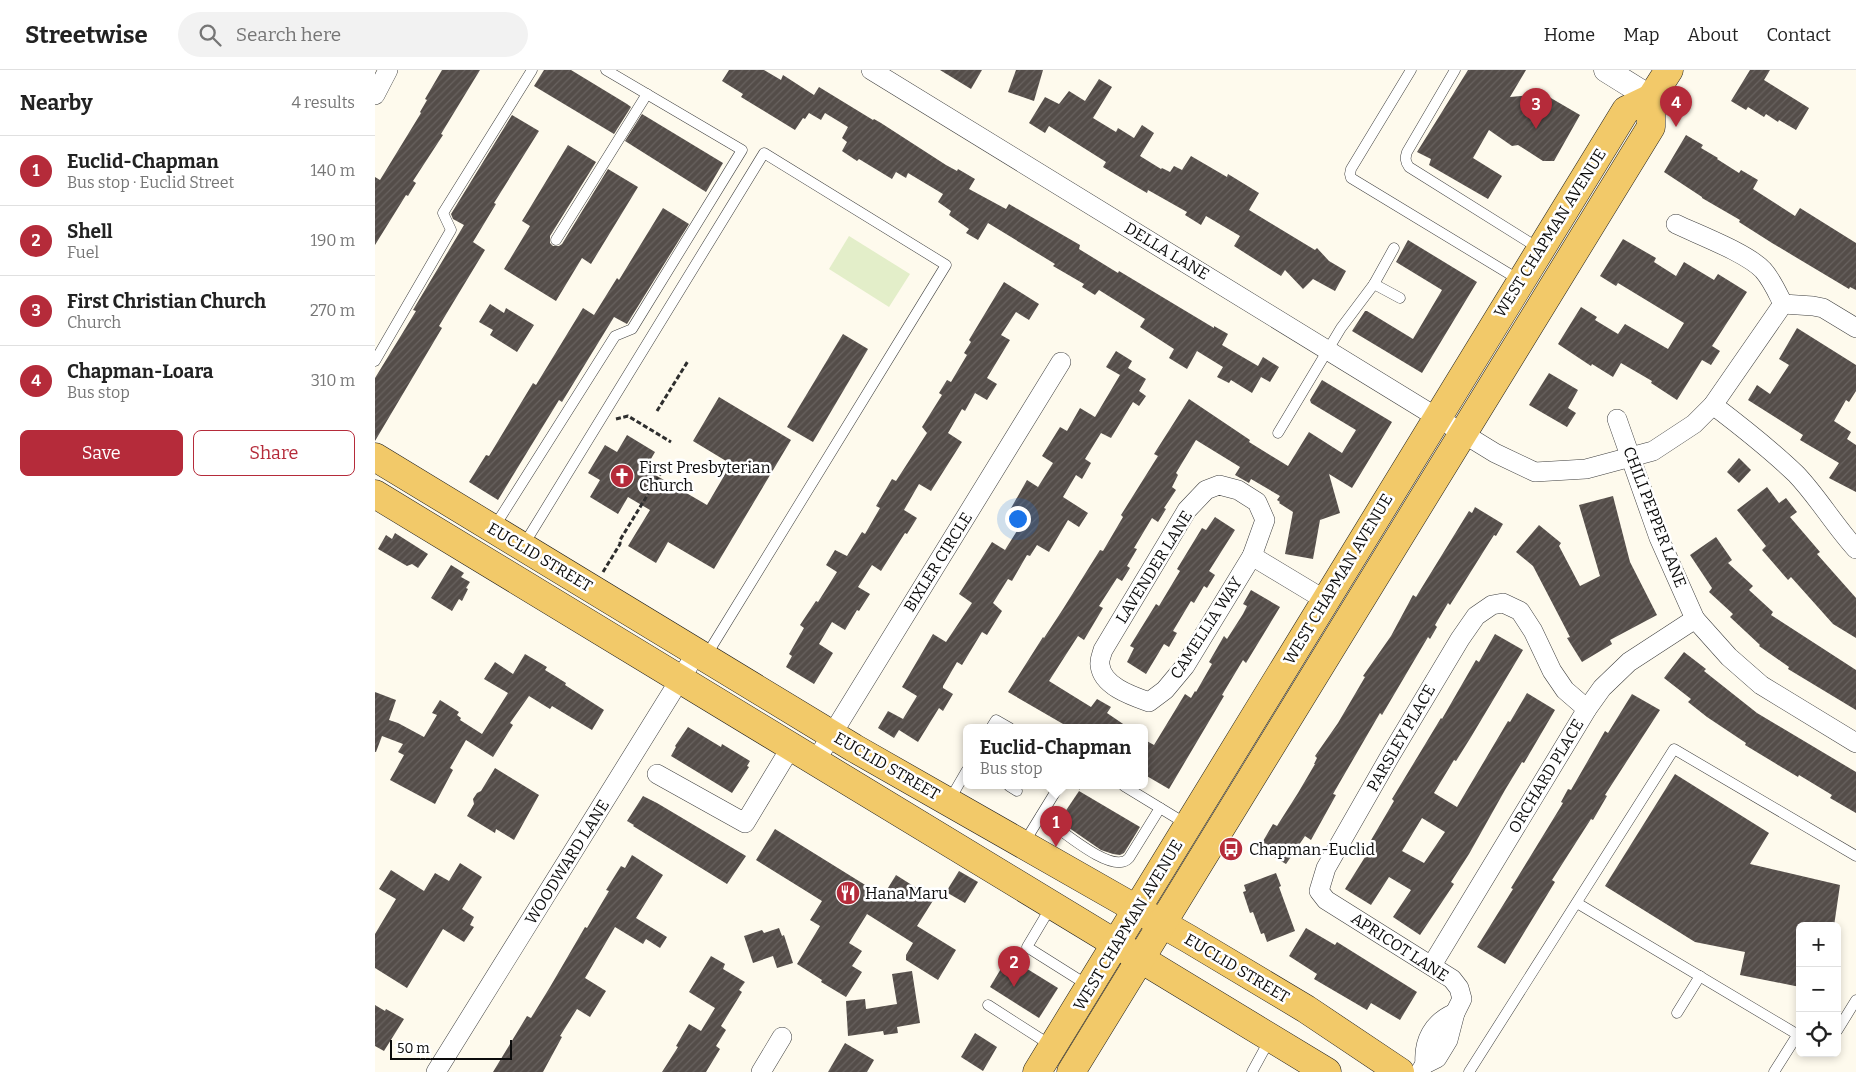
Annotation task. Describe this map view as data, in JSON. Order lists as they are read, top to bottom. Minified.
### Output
{"streets":{"main road":["WEST CHAPMAN AVENUE","EUCLID STREET"],"street":["DELLA LANE","CHILI PEPPER LANE","BIXLER CIRCLE","LAVENDER LANE","CAMELLIA WAY","PARSLEY PLACE","ORCHARD PLACE","WOODWARD LANE","APRICOT LANE"]},"crossings":[["WEST CHAPMAN AVENUE","DELLA LANE"],["WEST CHAPMAN AVENUE","EUCLID STREET"],["DELLA LANE","CHILI PEPPER LANE"],["CHILI PEPPER LANE","ORCHARD PLACE"],["EUCLID STREET","BIXLER CIRCLE"],["EUCLID STREET","WOODWARD LANE"],["EUCLID STREET","APRICOT LANE"],["LAVENDER LANE","CAMELLIA WAY"],["PARSLEY PLACE","ORCHARD PLACE"],["PARSLEY PLACE","APRICOT LANE"],["ORCHARD PLACE","APRICOT LANE"]],"places":{"church":["First Presbyterian Church"],"bus stop":["Chapman-Euclid"],"restaurant":["Hana Maru"]},"scale_bar":"50 m","page":{"header":"Streetwise","search":"Search here","nav":["Home","Map","About","Contact"],"heading":["Nearby","4 results"],"pins":["4","3","1","2"],"list":[{"mark":"1","name":"Euclid-Chapman","note":"Bus stop · Euclid Street","value":"140 m"},{"mark":"2","name":"Shell","note":"Fuel","value":"190 m"},{"mark":"3","name":"First Christian Church","note":"Church","value":"270 m"},{"mark":"4","name":"Chapman-Loara","note":"Bus stop","value":"310 m"}],"buttons":["Save","Share"],"popup":["Euclid-Chapman","Bus stop"],"map_buttons":["+","−"],"scale":"50 m"}}
